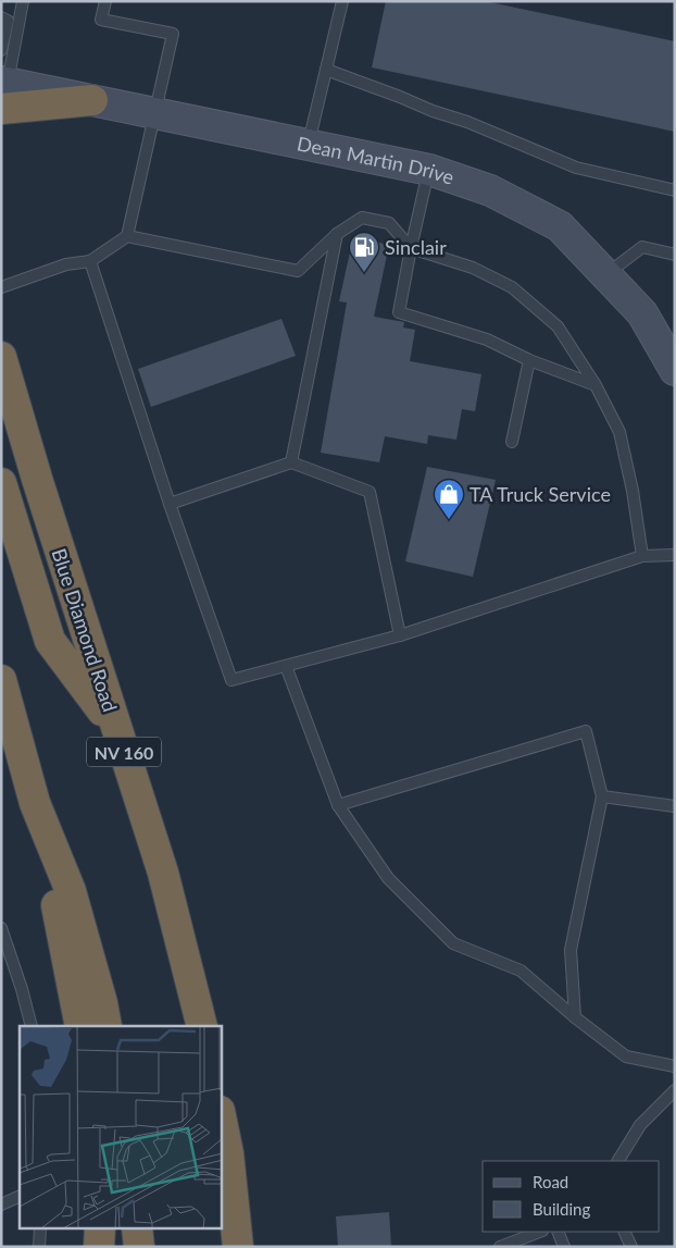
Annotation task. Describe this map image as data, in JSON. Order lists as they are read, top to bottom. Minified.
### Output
{"streets":{"highway":["Blue Diamond Road","NV 160"],"main road":["Dean Martin Drive"]},"places":{"fuel station":["Sinclair"],"shop":["TA Truck Service"]},"legend":["Road","Building"]}
